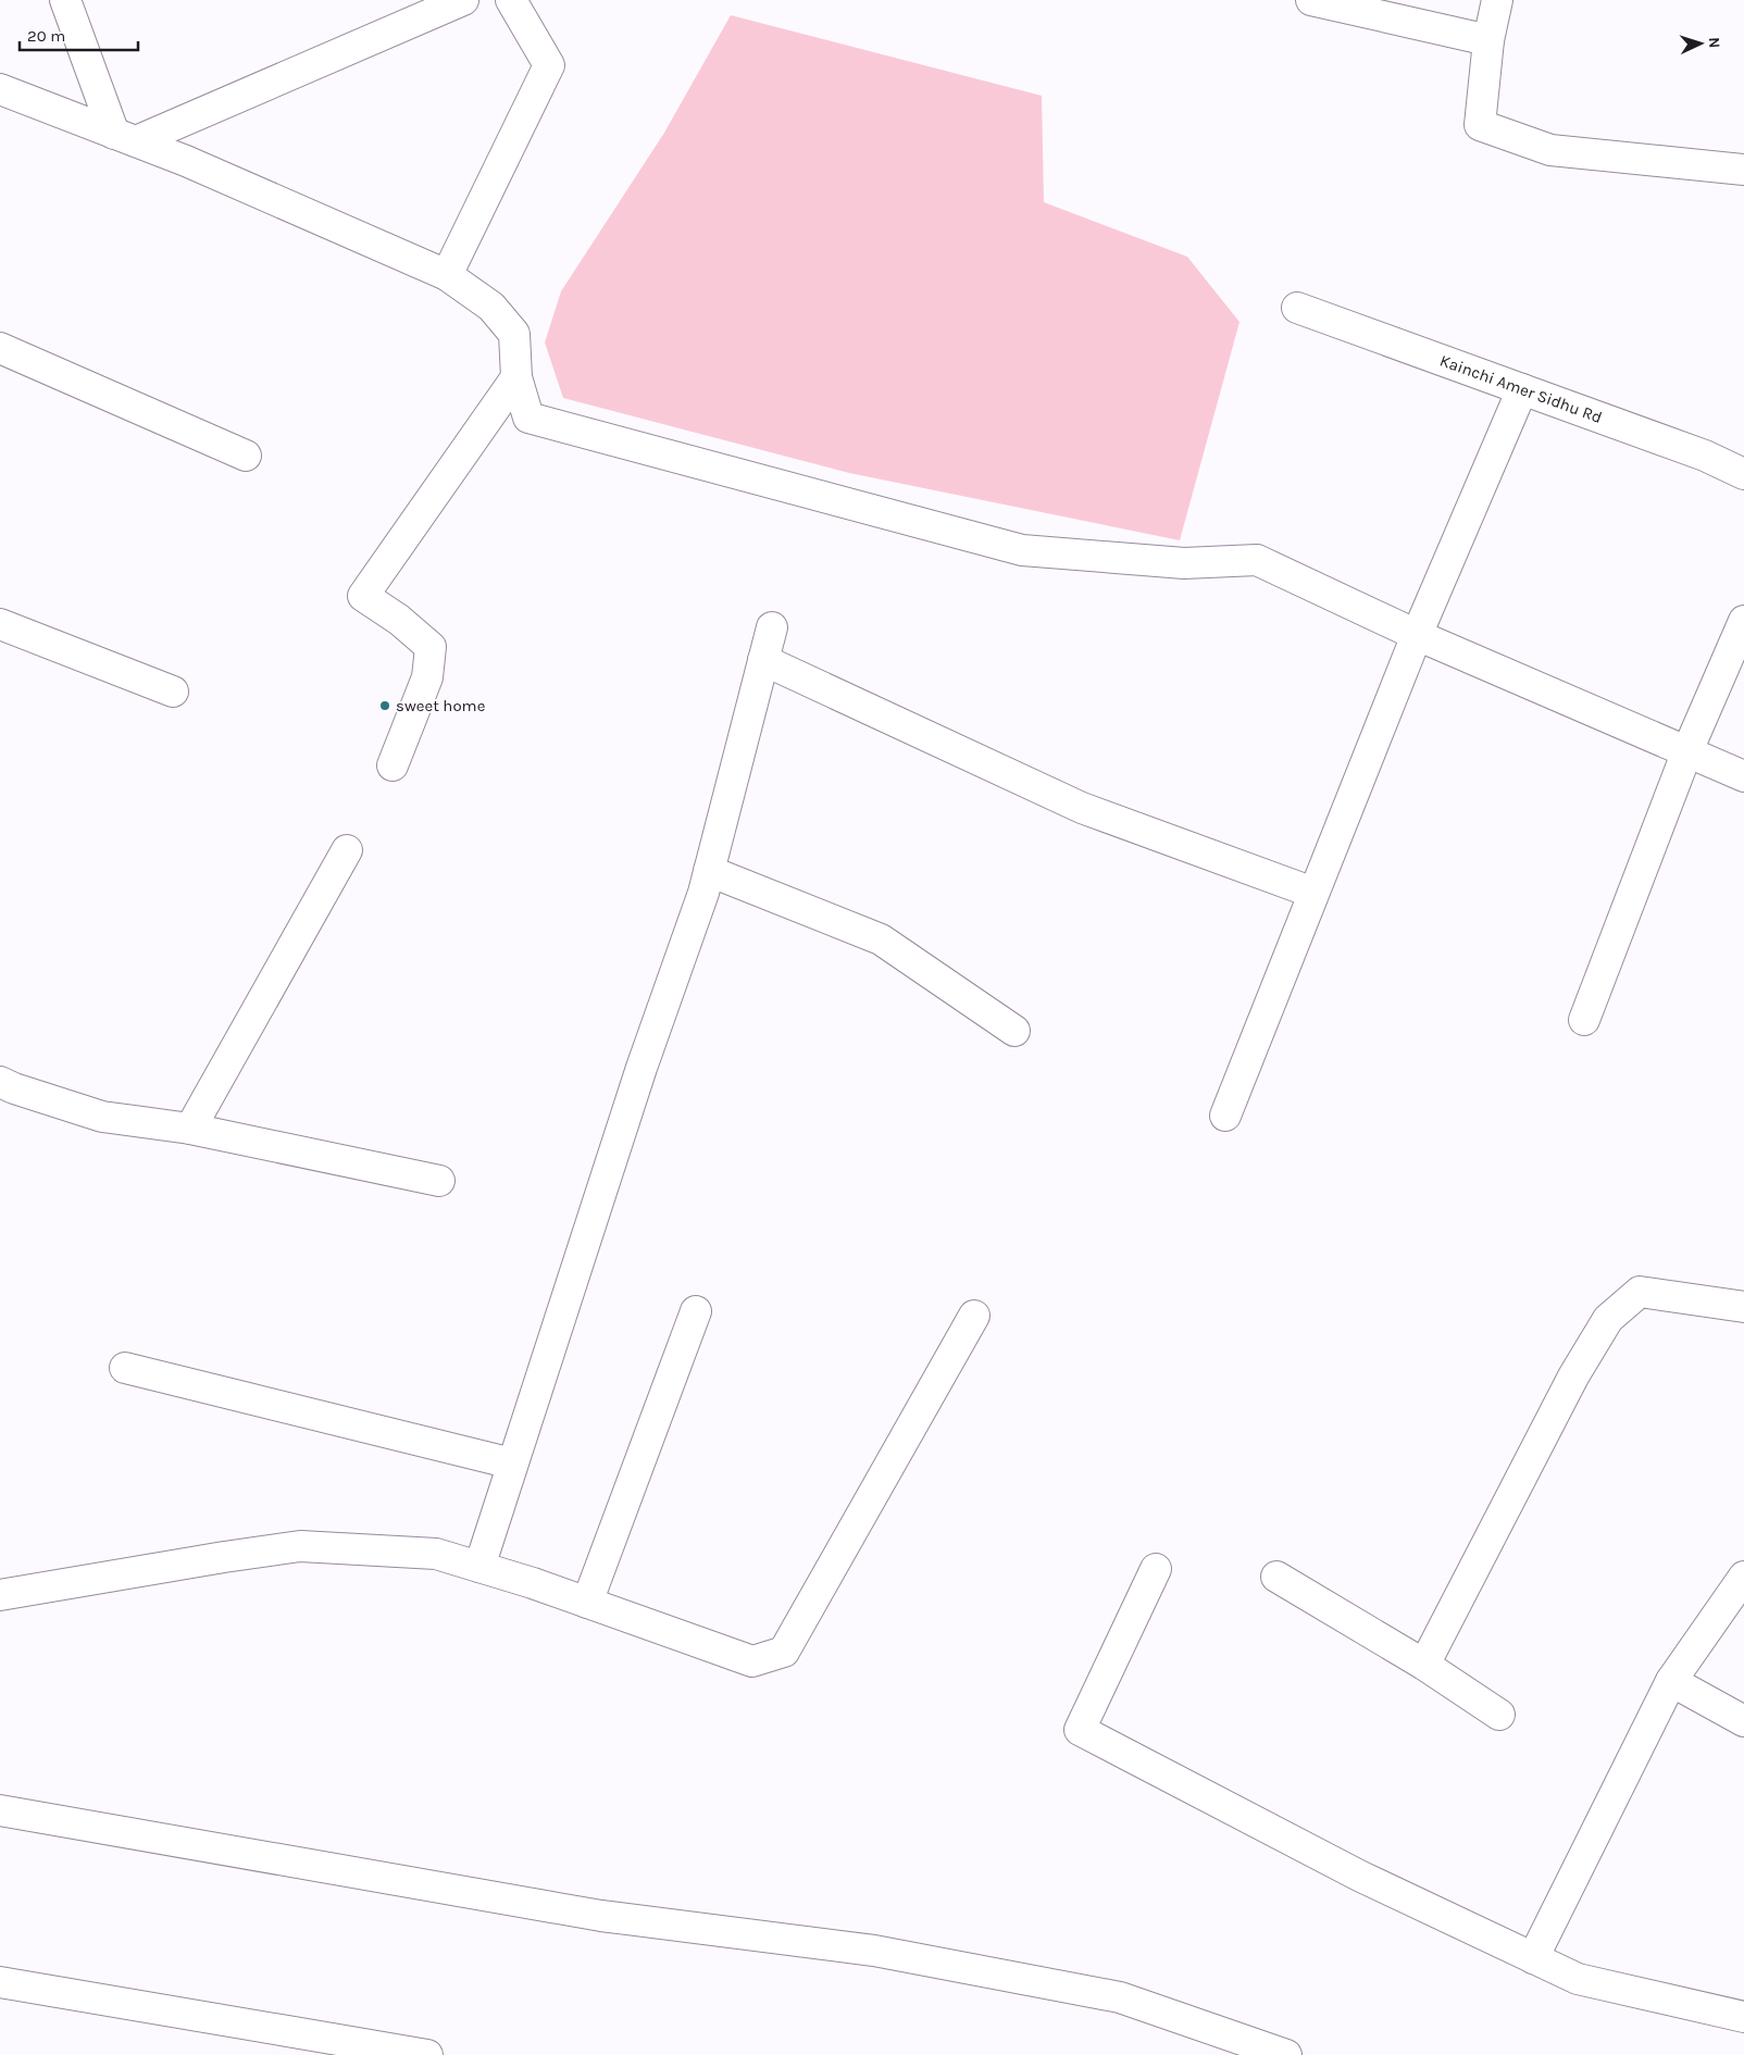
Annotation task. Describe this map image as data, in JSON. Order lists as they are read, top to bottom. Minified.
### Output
{"streets":{"street":["Kainchi Amer Sidhu Rd"]},"places":["sweet home"],"scale_bar":"20 m","north":"right"}
